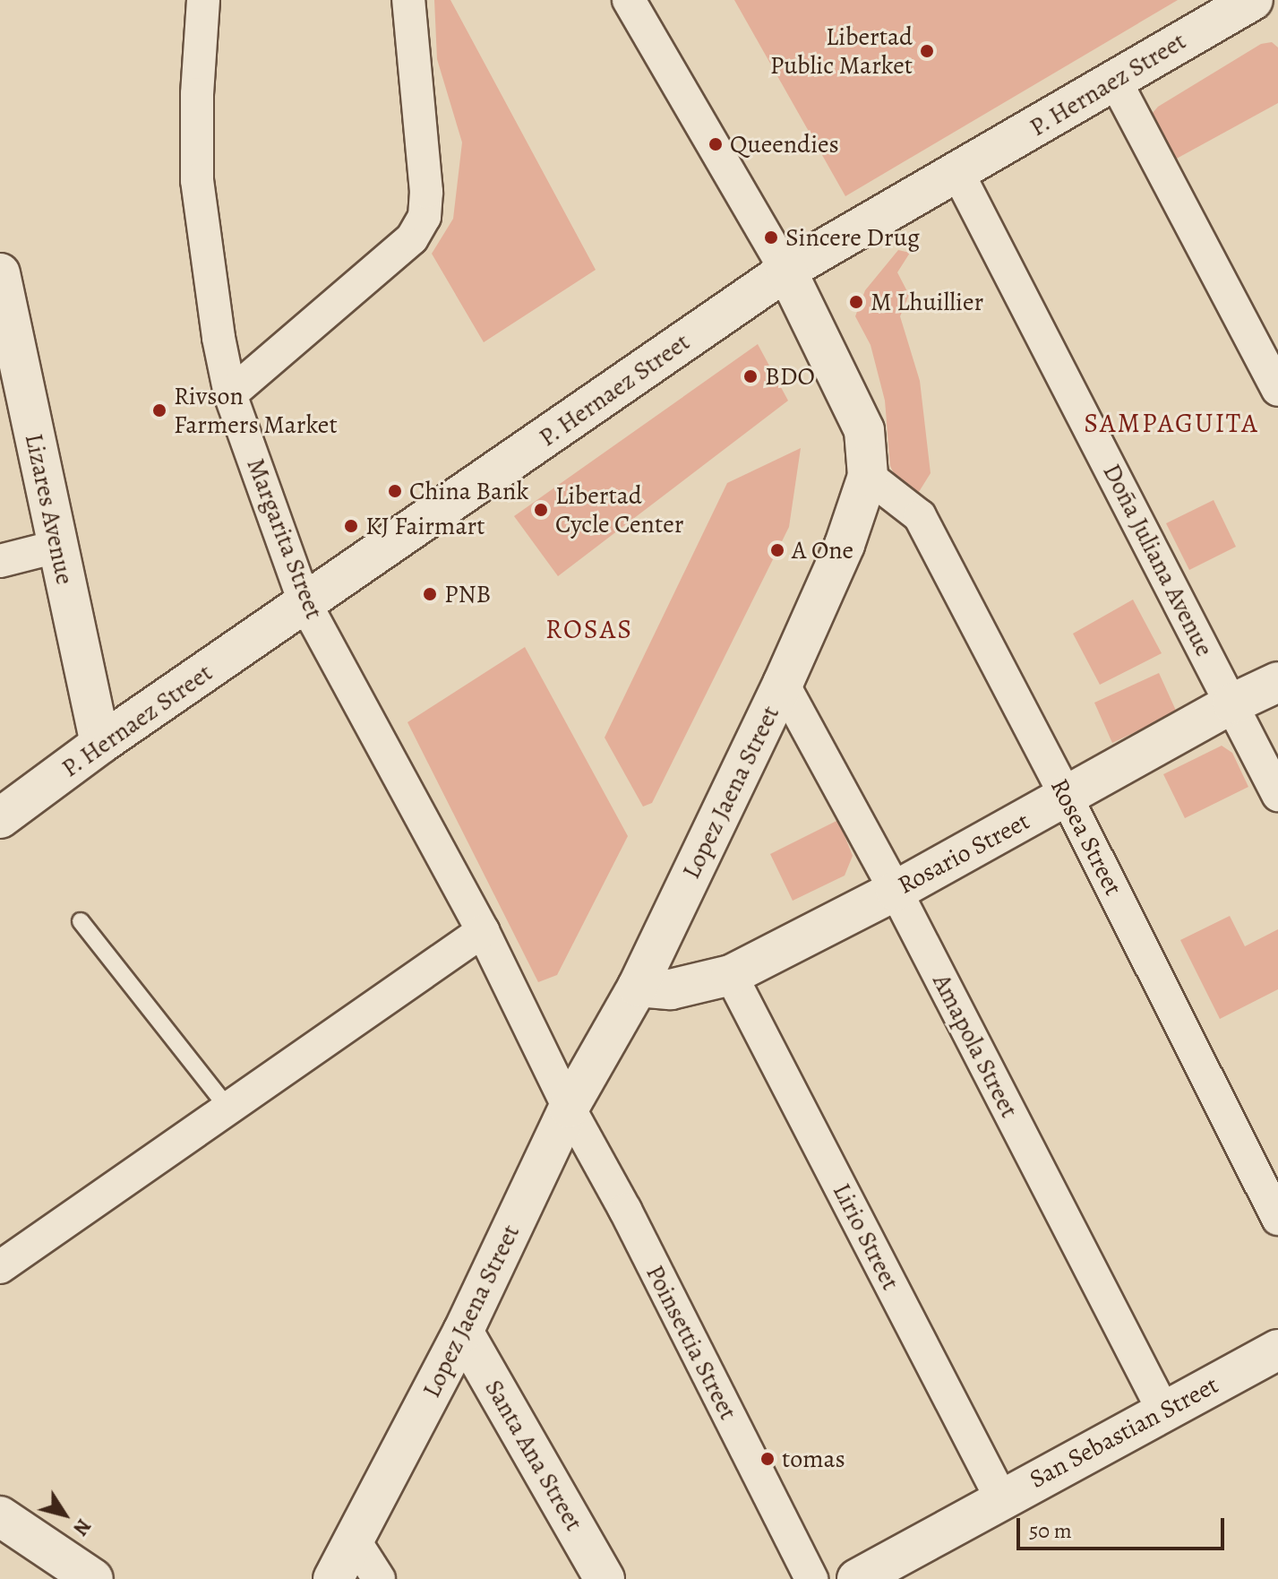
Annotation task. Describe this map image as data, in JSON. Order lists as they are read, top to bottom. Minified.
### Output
{"streets":{"main road":["P. Hernaez Street","Lizares Avenue","Lopez Jaena Street","Rosario Street","San Sebastian Street","Santa Ana Street"],"street":["Margarita Street","Doña Juliana Avenue","Rosea Street","Amapola Street","Lirio Street","Poinsettia Street"]},"crossings":[["P. Hernaez Street","Lizares Avenue"],["P. Hernaez Street","Margarita Street"],["P. Hernaez Street","Doña Juliana Avenue"],["P. Hernaez Street","Lopez Jaena Street"],["Margarita Street","Lopez Jaena Street"],["Margarita Street","Poinsettia Street"],["Doña Juliana Avenue","Rosario Street"],["Lopez Jaena Street","Rosea Street"],["Lopez Jaena Street","Rosario Street"],["Lopez Jaena Street","Amapola Street"],["Lopez Jaena Street","Poinsettia Street"],["Lopez Jaena Street","Santa Ana Street"],["Rosea Street","Rosario Street"],["Rosario Street","Amapola Street"],["Rosario Street","Lirio Street"],["Amapola Street","San Sebastian Street"],["Lirio Street","San Sebastian Street"]],"districts":["SAMPAGUITA","ROSAS"],"places":["Libertad Public Market","Queendies","Sincere Drug","M Lhuillier","BDO","Rivson Farmers Market","China Bank","Libertad Cycle Center","KJ Fairmart","A One","PNB","tomas"],"scale_bar":"50 m","north":"bottom right"}
